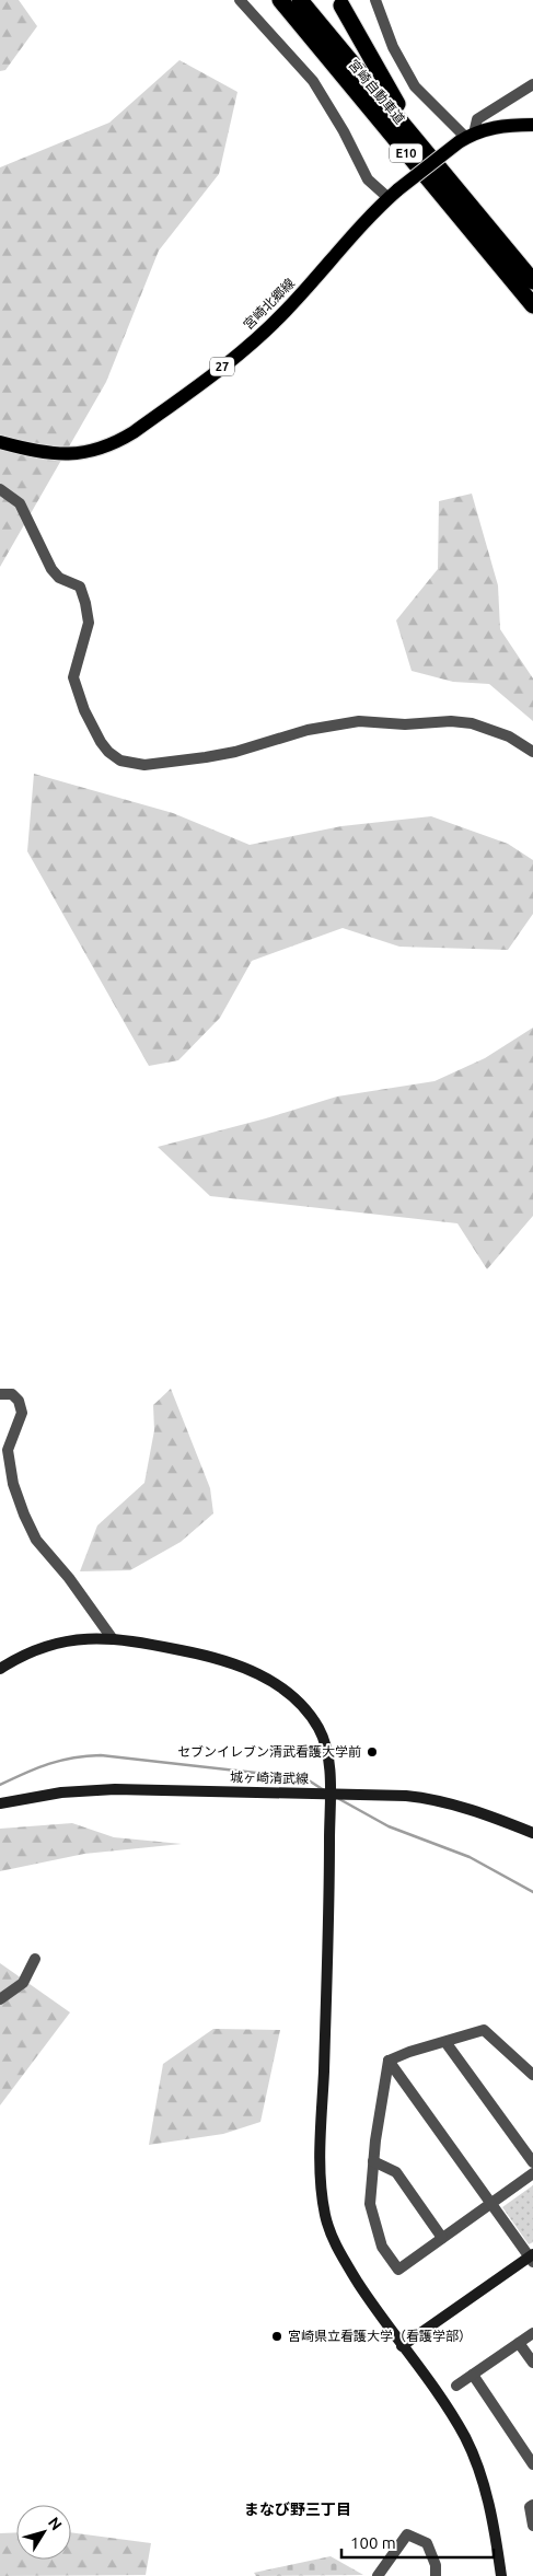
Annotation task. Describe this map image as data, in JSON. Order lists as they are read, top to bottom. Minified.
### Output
{"streets":{"highway":["宮崎自動車道","E10"],"main road":["宮崎北郷線","27"],"street":["城ヶ崎清武線"]},"districts":["まなび野三丁目"],"places":["セブンイレブン清武看護大学前","宮崎県立看護大学（看護学部）"],"scale_bar":"100 m","north":"top right"}
